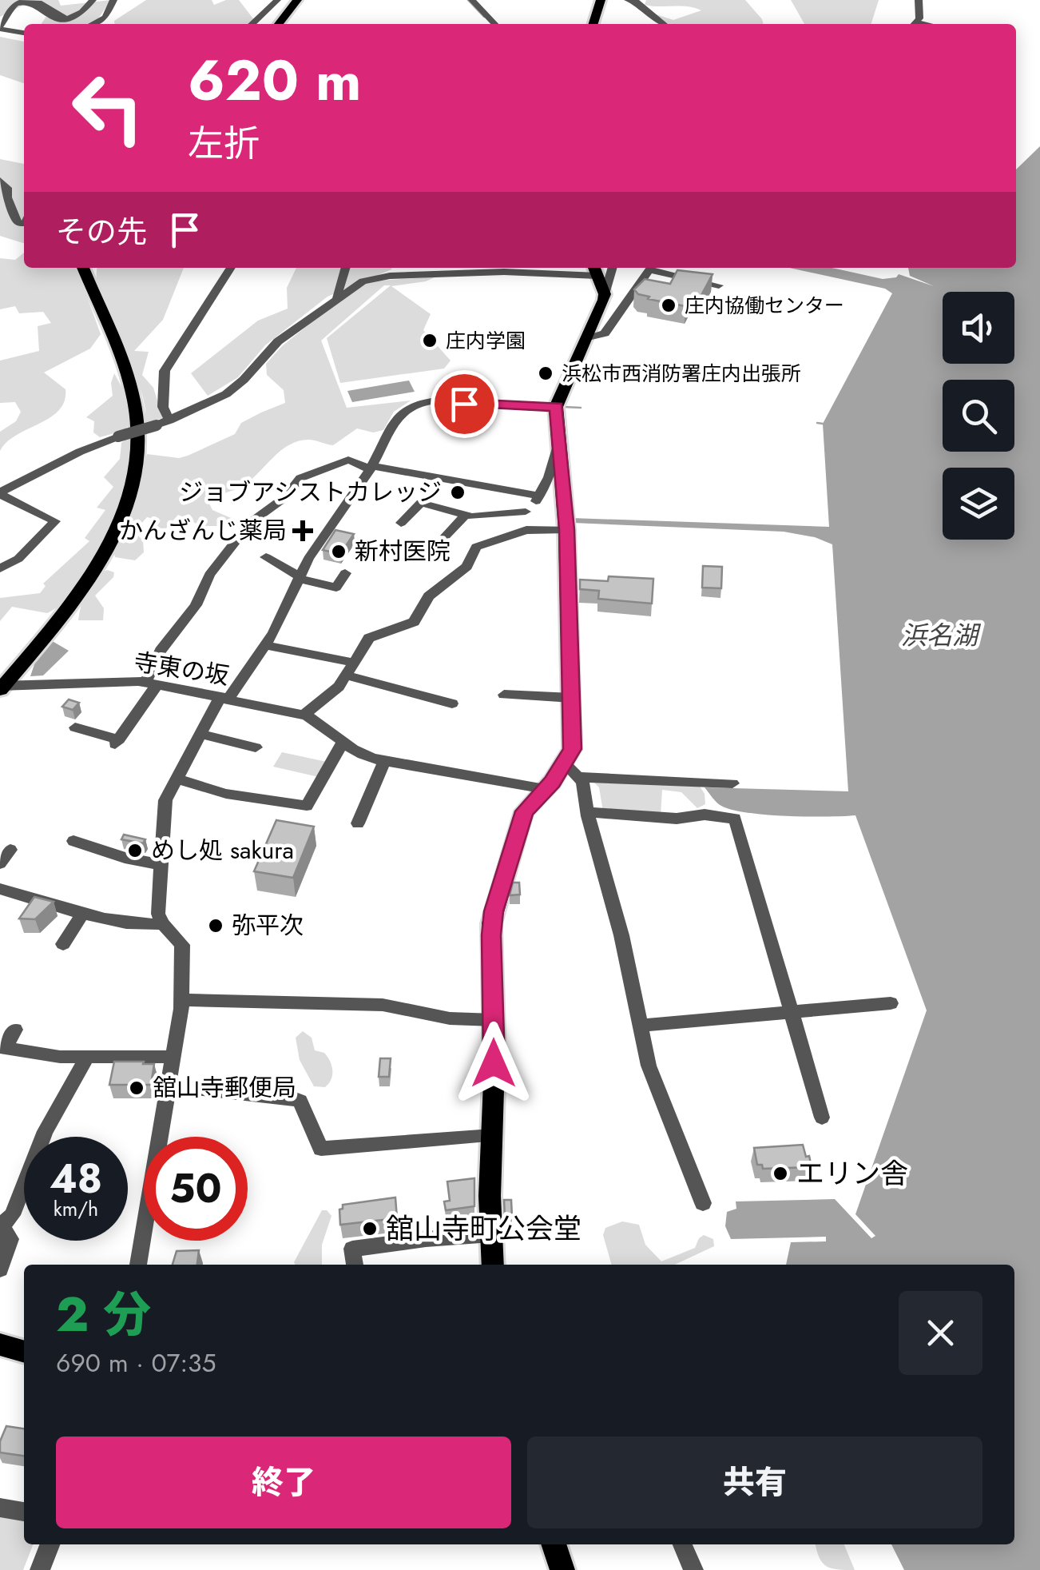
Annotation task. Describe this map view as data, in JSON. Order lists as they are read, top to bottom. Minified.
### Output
{"streets":{"street":["寺東の坂"]},"water":["浜名湖"],"places":{"other":["庄内協働センター","庄内学園","浜松市西消防署庄内出張所","ジョブアシストカレッジ","新村医院","めし処 sakura","弥平次","舘山寺郵便局","エリン舎","舘山寺町公会堂"],"health":["かんざんじ薬局"]},"page":{"turn":["620 m","左折"],"then":"その先","speed":"48 km/h","limit":"50","heading":["2 分","690 m · 07:35"],"buttons":["終了","共有"]}}
